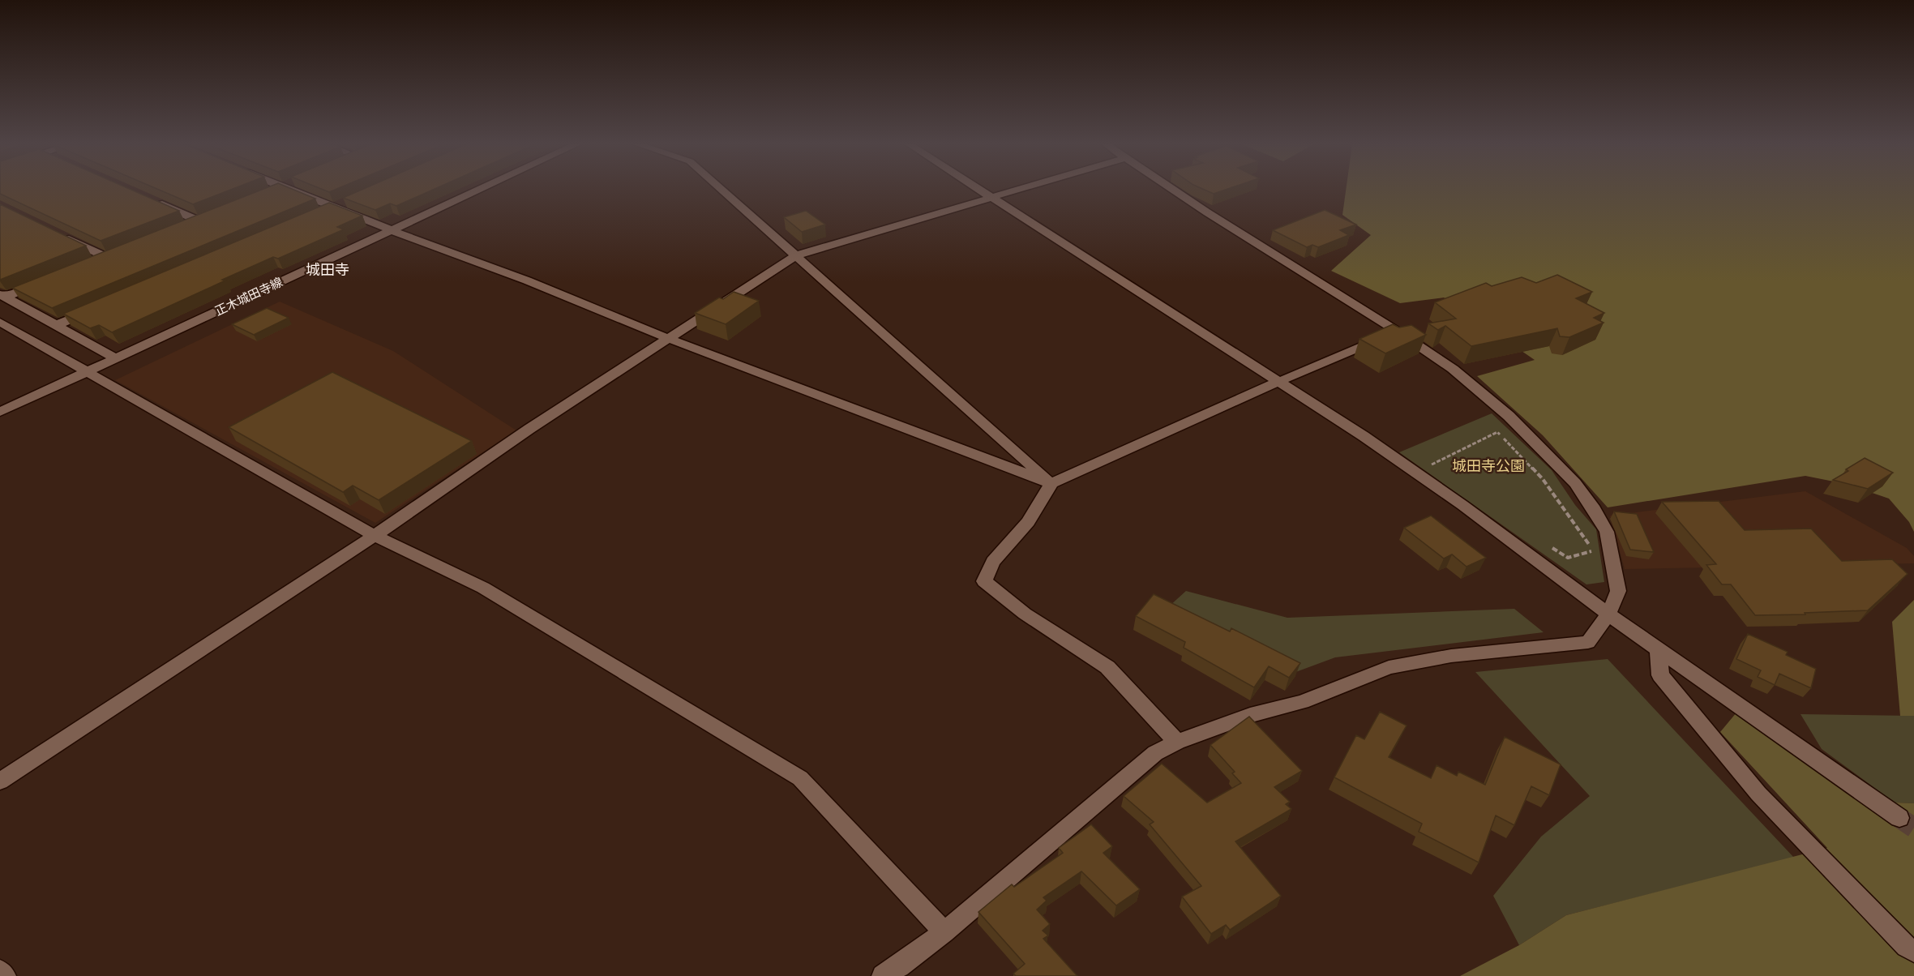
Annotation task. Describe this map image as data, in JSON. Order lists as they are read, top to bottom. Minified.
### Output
{"streets":{"street":["正木城田寺線"]},"districts":["城田寺"],"parks":["城田寺公園"]}
